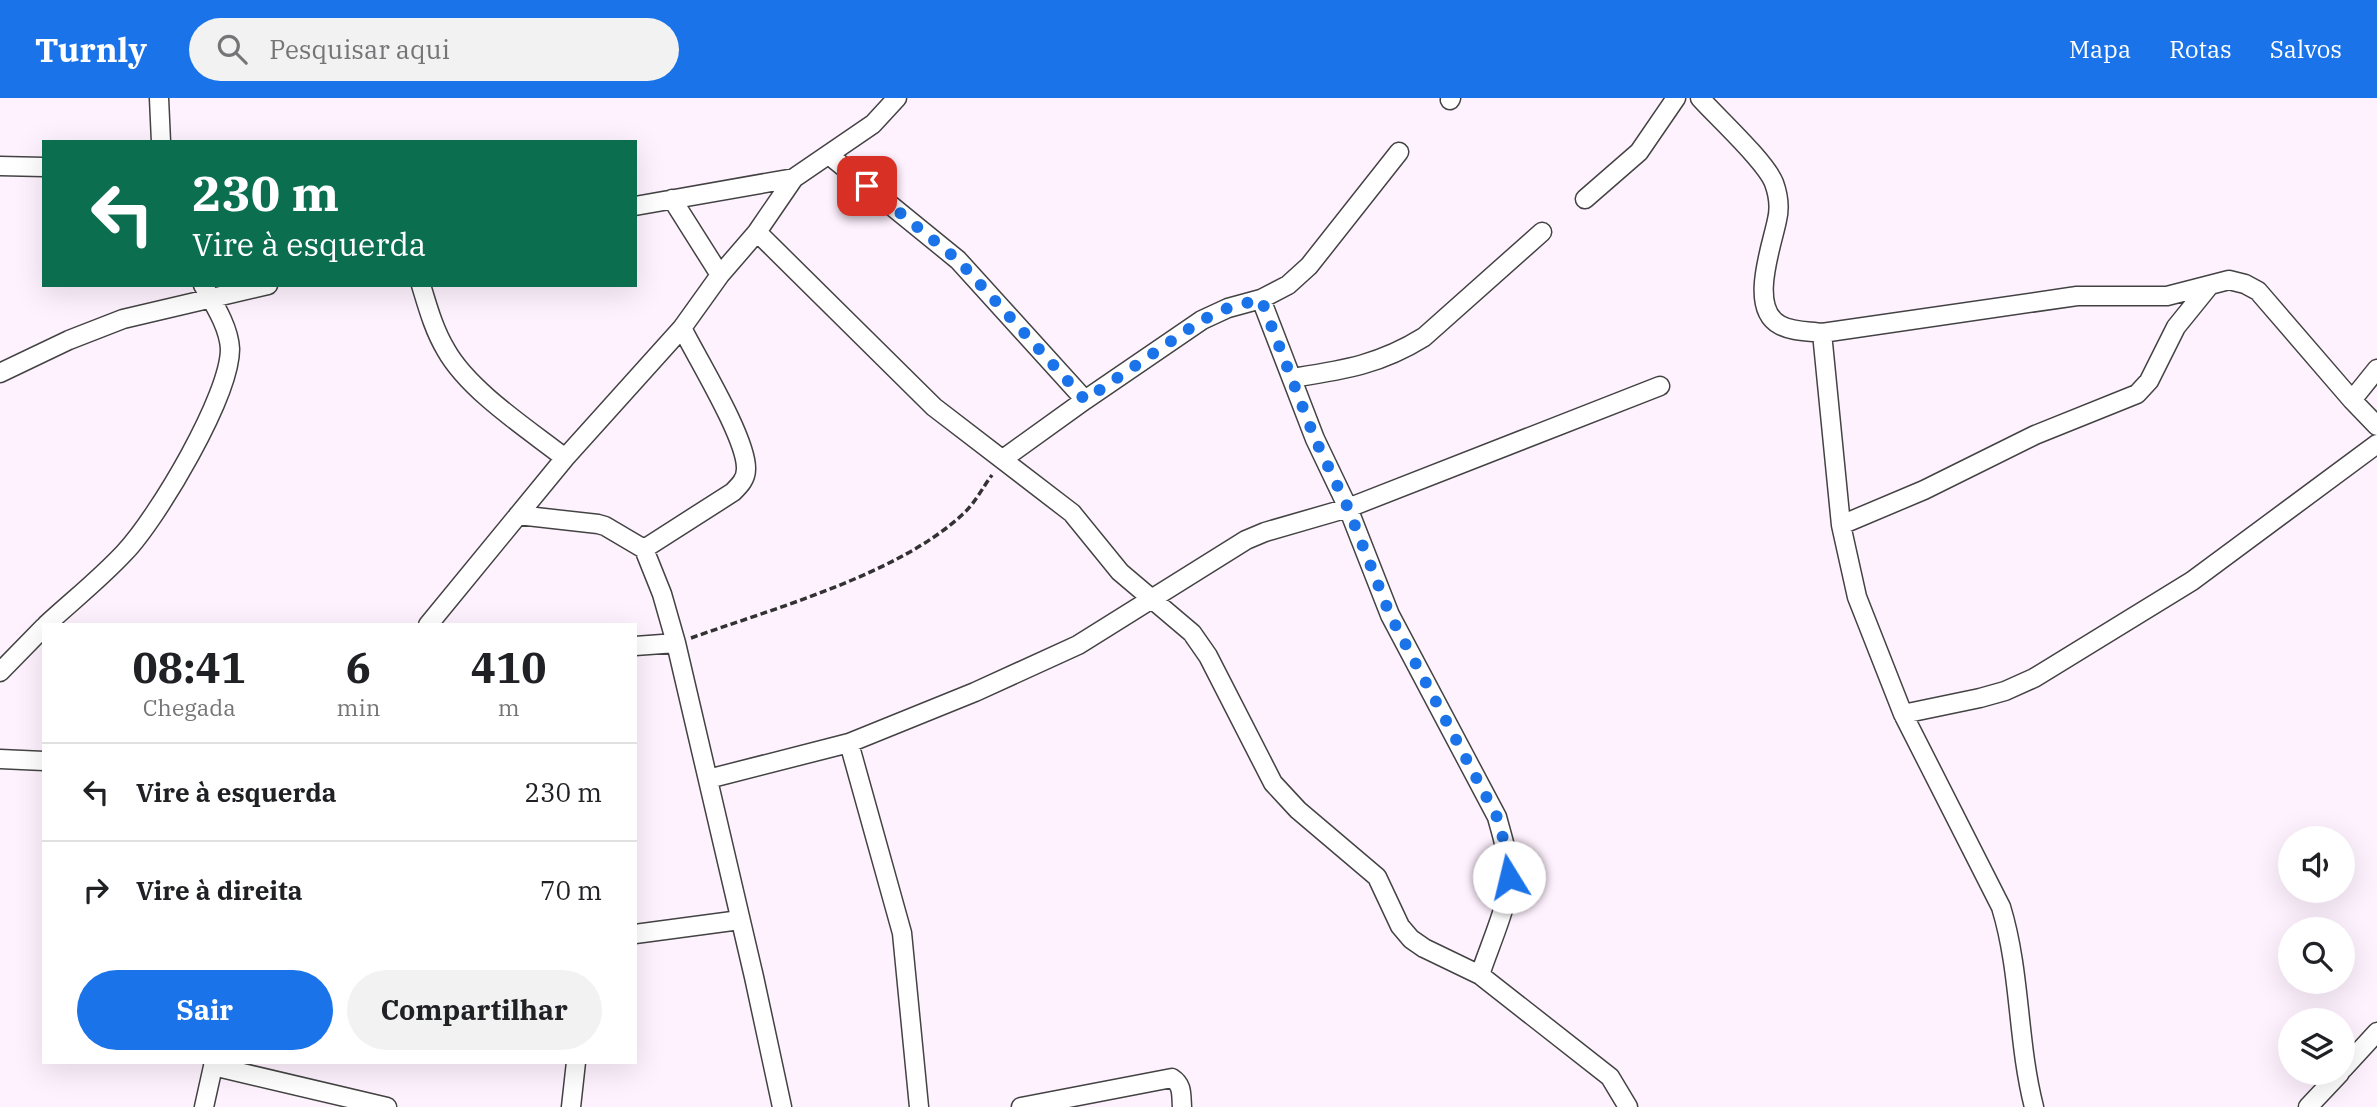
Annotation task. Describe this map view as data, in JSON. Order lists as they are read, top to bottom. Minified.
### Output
{"page":{"header":"Turnly","search":"Pesquisar aqui","nav":["Mapa","Rotas","Salvos"],"turn":["230 m","Vire à esquerda"],"eta":["08:41","Chegada","6","min","410","m"],"list":[{"name":"Vire à esquerda","value":"230 m"},{"name":"Vire à direita","value":"70 m"}],"buttons":["Sair","Compartilhar"]}}
